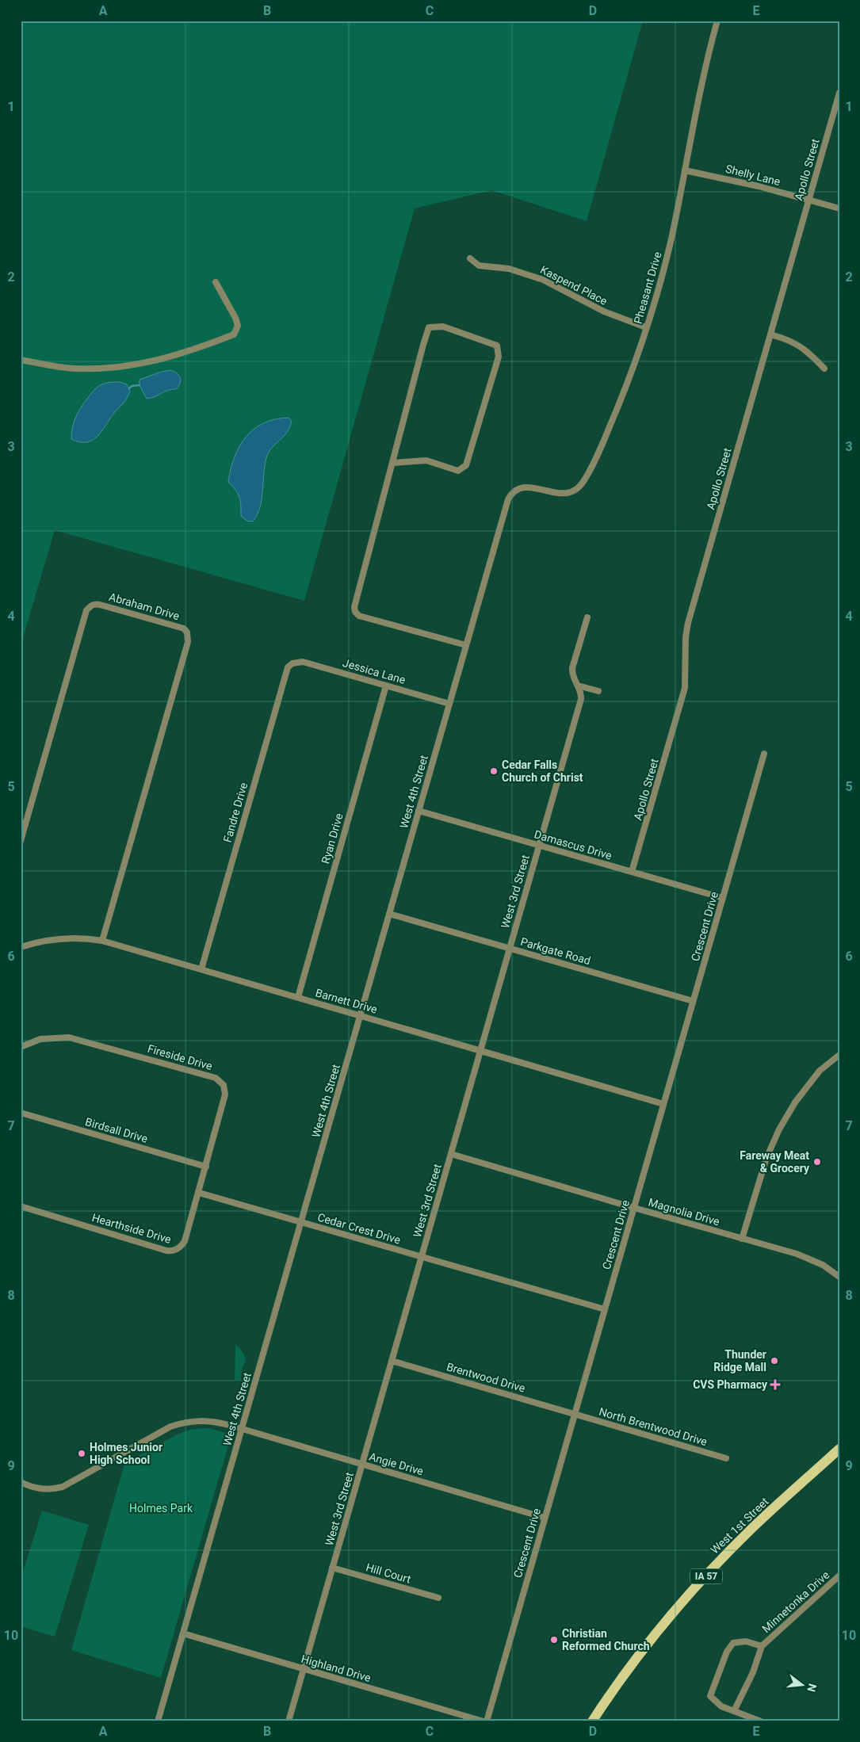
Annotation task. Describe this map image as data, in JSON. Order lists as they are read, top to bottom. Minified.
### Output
{"streets":{"main road":["West 1st Street","IA 57"],"street":["Apollo Street","Shelly Lane","Kaspend Place","Pheasant Drive","Abraham Drive","Jessica Lane","West 4th Street","Fandre Drive","Ryan Drive","Damascus Drive","West 3rd Street","Crescent Drive","Parkgate Road","Barnett Drive","Fireside Drive","Birdsall Drive","Magnolia Drive","Hearthside Drive","Cedar Crest Drive","Brentwood Drive","North Brentwood Drive","Angie Drive","Hill Court","Minnetonka Drive","Highland Drive"]},"crossings":[["Apollo Street","Shelly Lane"],["Apollo Street","Damascus Drive"],["Shelly Lane","Pheasant Drive"],["Kaspend Place","Pheasant Drive"],["Pheasant Drive","West 4th Street"],["Abraham Drive","Barnett Drive"],["Jessica Lane","West 4th Street"],["Jessica Lane","Fandre Drive"],["Jessica Lane","Ryan Drive"],["West 4th Street","Damascus Drive"],["West 4th Street","Parkgate Road"],["West 4th Street","Barnett Drive"],["West 4th Street","Cedar Crest Drive"],["West 4th Street","Angie Drive"],["West 4th Street","Highland Drive"],["Fandre Drive","Barnett Drive"],["Ryan Drive","Barnett Drive"],["Damascus Drive","West 3rd Street"],["Damascus Drive","Crescent Drive"],["West 3rd Street","Parkgate Road"],["West 3rd Street","Barnett Drive"],["West 3rd Street","Magnolia Drive"],["West 3rd Street","Cedar Crest Drive"],["West 3rd Street","Brentwood Drive"],["West 3rd Street","Angie Drive"],["West 3rd Street","Hill Court"],["West 3rd Street","Highland Drive"],["Crescent Drive","Parkgate Road"],["Crescent Drive","Barnett Drive"],["Crescent Drive","Magnolia Drive"],["Crescent Drive","Cedar Crest Drive"],["Crescent Drive","Brentwood Drive"],["Crescent Drive","North Brentwood Drive"],["Crescent Drive","Angie Drive"],["Fireside Drive","Birdsall Drive"],["Fireside Drive","Hearthside Drive"],["Fireside Drive","Cedar Crest Drive"],["Hearthside Drive","Cedar Crest Drive"],["Brentwood Drive","North Brentwood Drive"]],"parks":["Holmes Park"],"places":{"other":["Cedar Falls Church of Christ","Fareway Meat & Grocery","Thunder Ridge Mall","Holmes Junior High School","Christian Reformed Church"],"health":["CVS Pharmacy"]},"north":"right","grid":{"columns":["A","B","C","D","E"],"rows":["1","2","3","4","5","6","7","8","9","10"]}}
